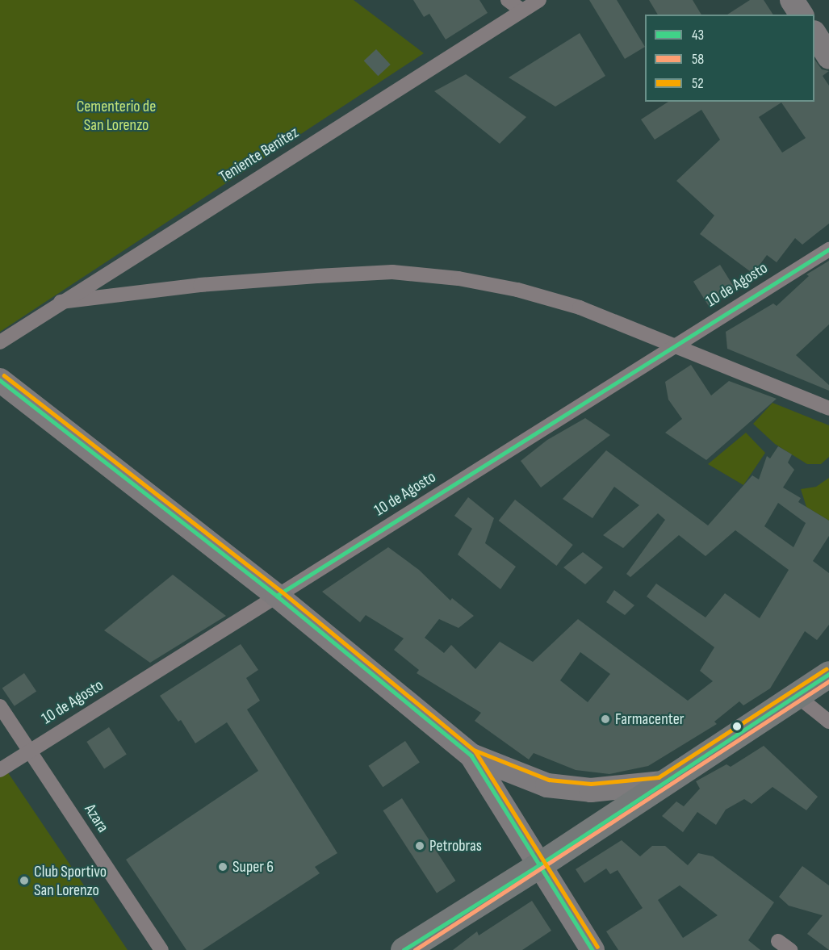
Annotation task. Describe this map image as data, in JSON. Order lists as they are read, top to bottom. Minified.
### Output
{"streets":{"street":["Teniente Benítez","10 de Agosto","Azara"]},"crossings":[["10 de Agosto","Azara"]],"parks":["Cementerio de San Lorenzo"],"places":["Farmacenter","Petrobras","Super 6","Club Sportivo San Lorenzo"],"lines":["transit line 43","transit line 52","transit line 58"],"legend":["43","58","52"]}
